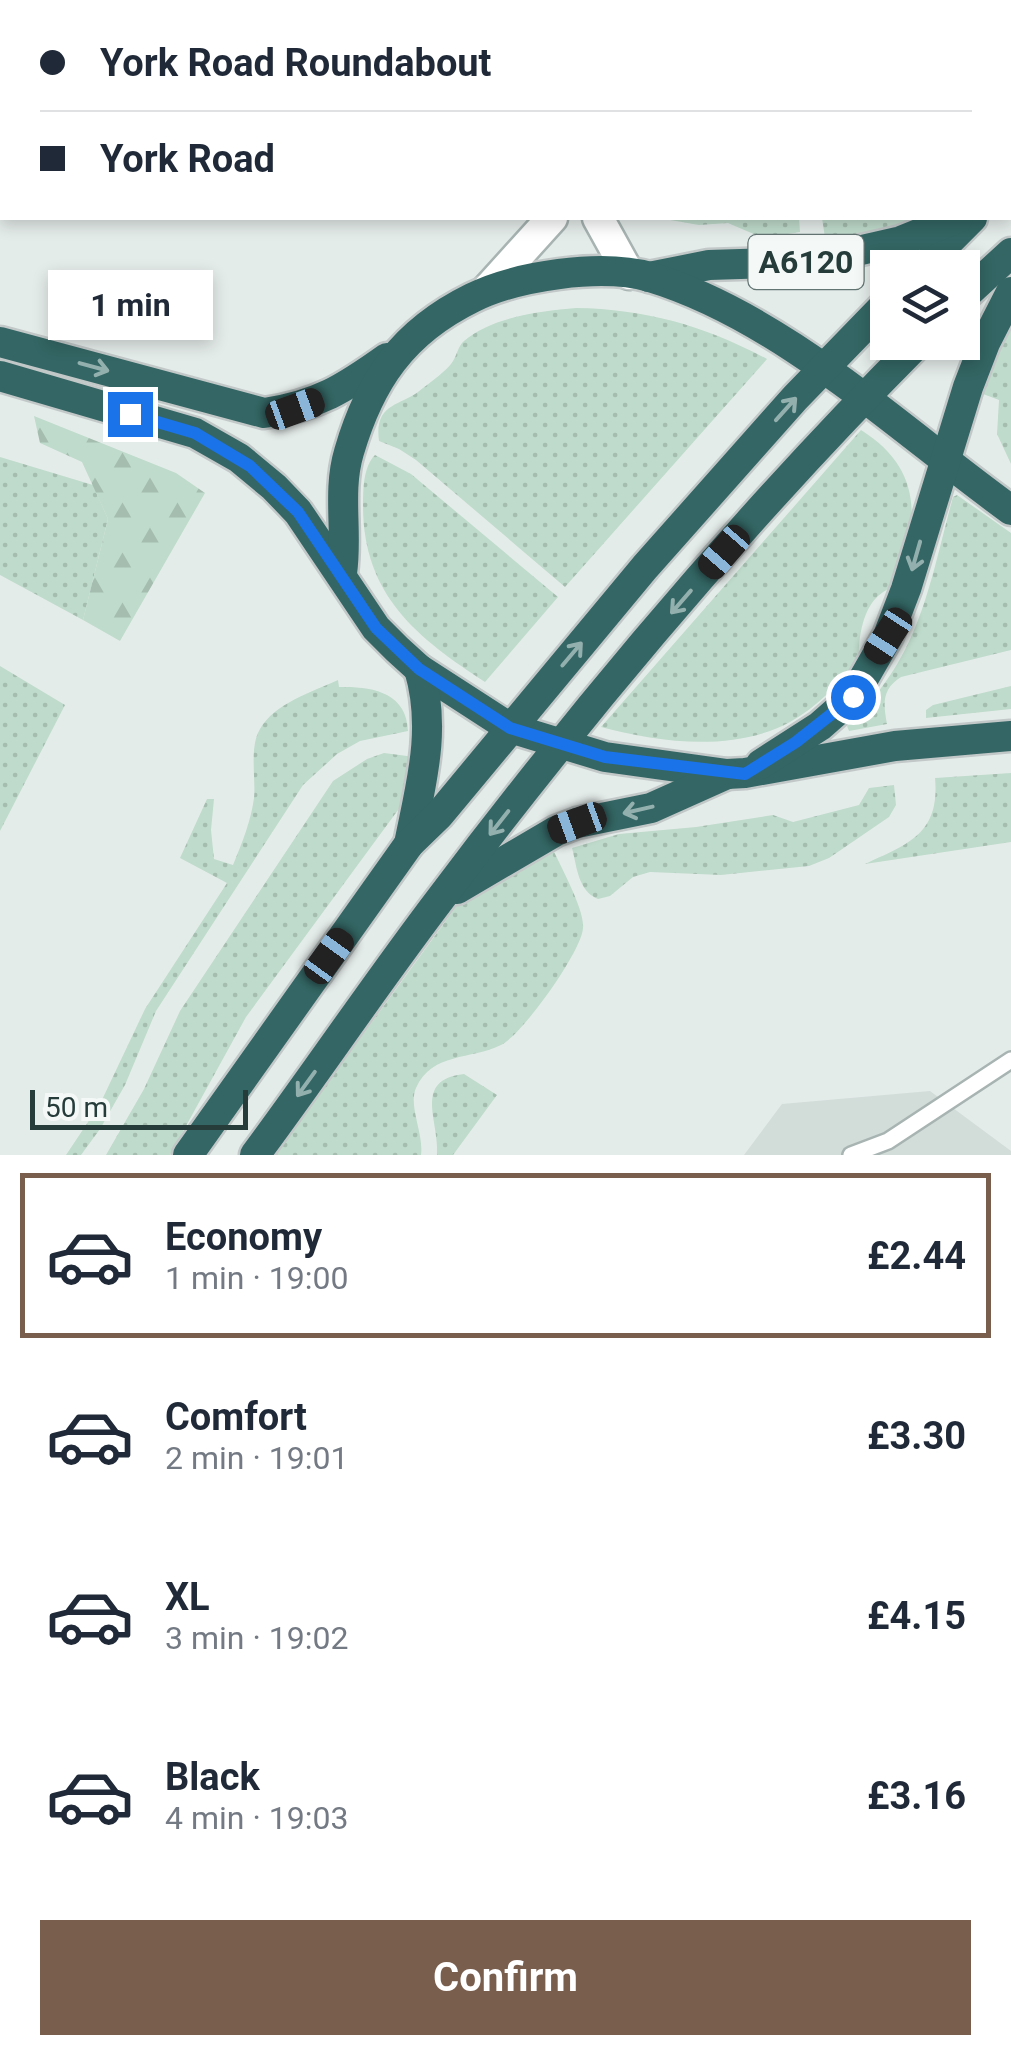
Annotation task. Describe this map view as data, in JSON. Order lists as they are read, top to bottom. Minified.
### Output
{"streets":{"highway":["A6120"]},"scale_bar":"50 m","page":{"banner":["York Road Roundabout","York Road"],"bubble":"1 min","scale":"50 m","list":[{"name":"Economy","note":"1 min · 19:00","value":"£2.44"},{"name":"Comfort","note":"2 min · 19:01","value":"£3.30"},{"name":"XL","note":"3 min · 19:02","value":"£4.15"},{"name":"Black","note":"4 min · 19:03","value":"£3.16"}],"buttons":"Confirm"}}
